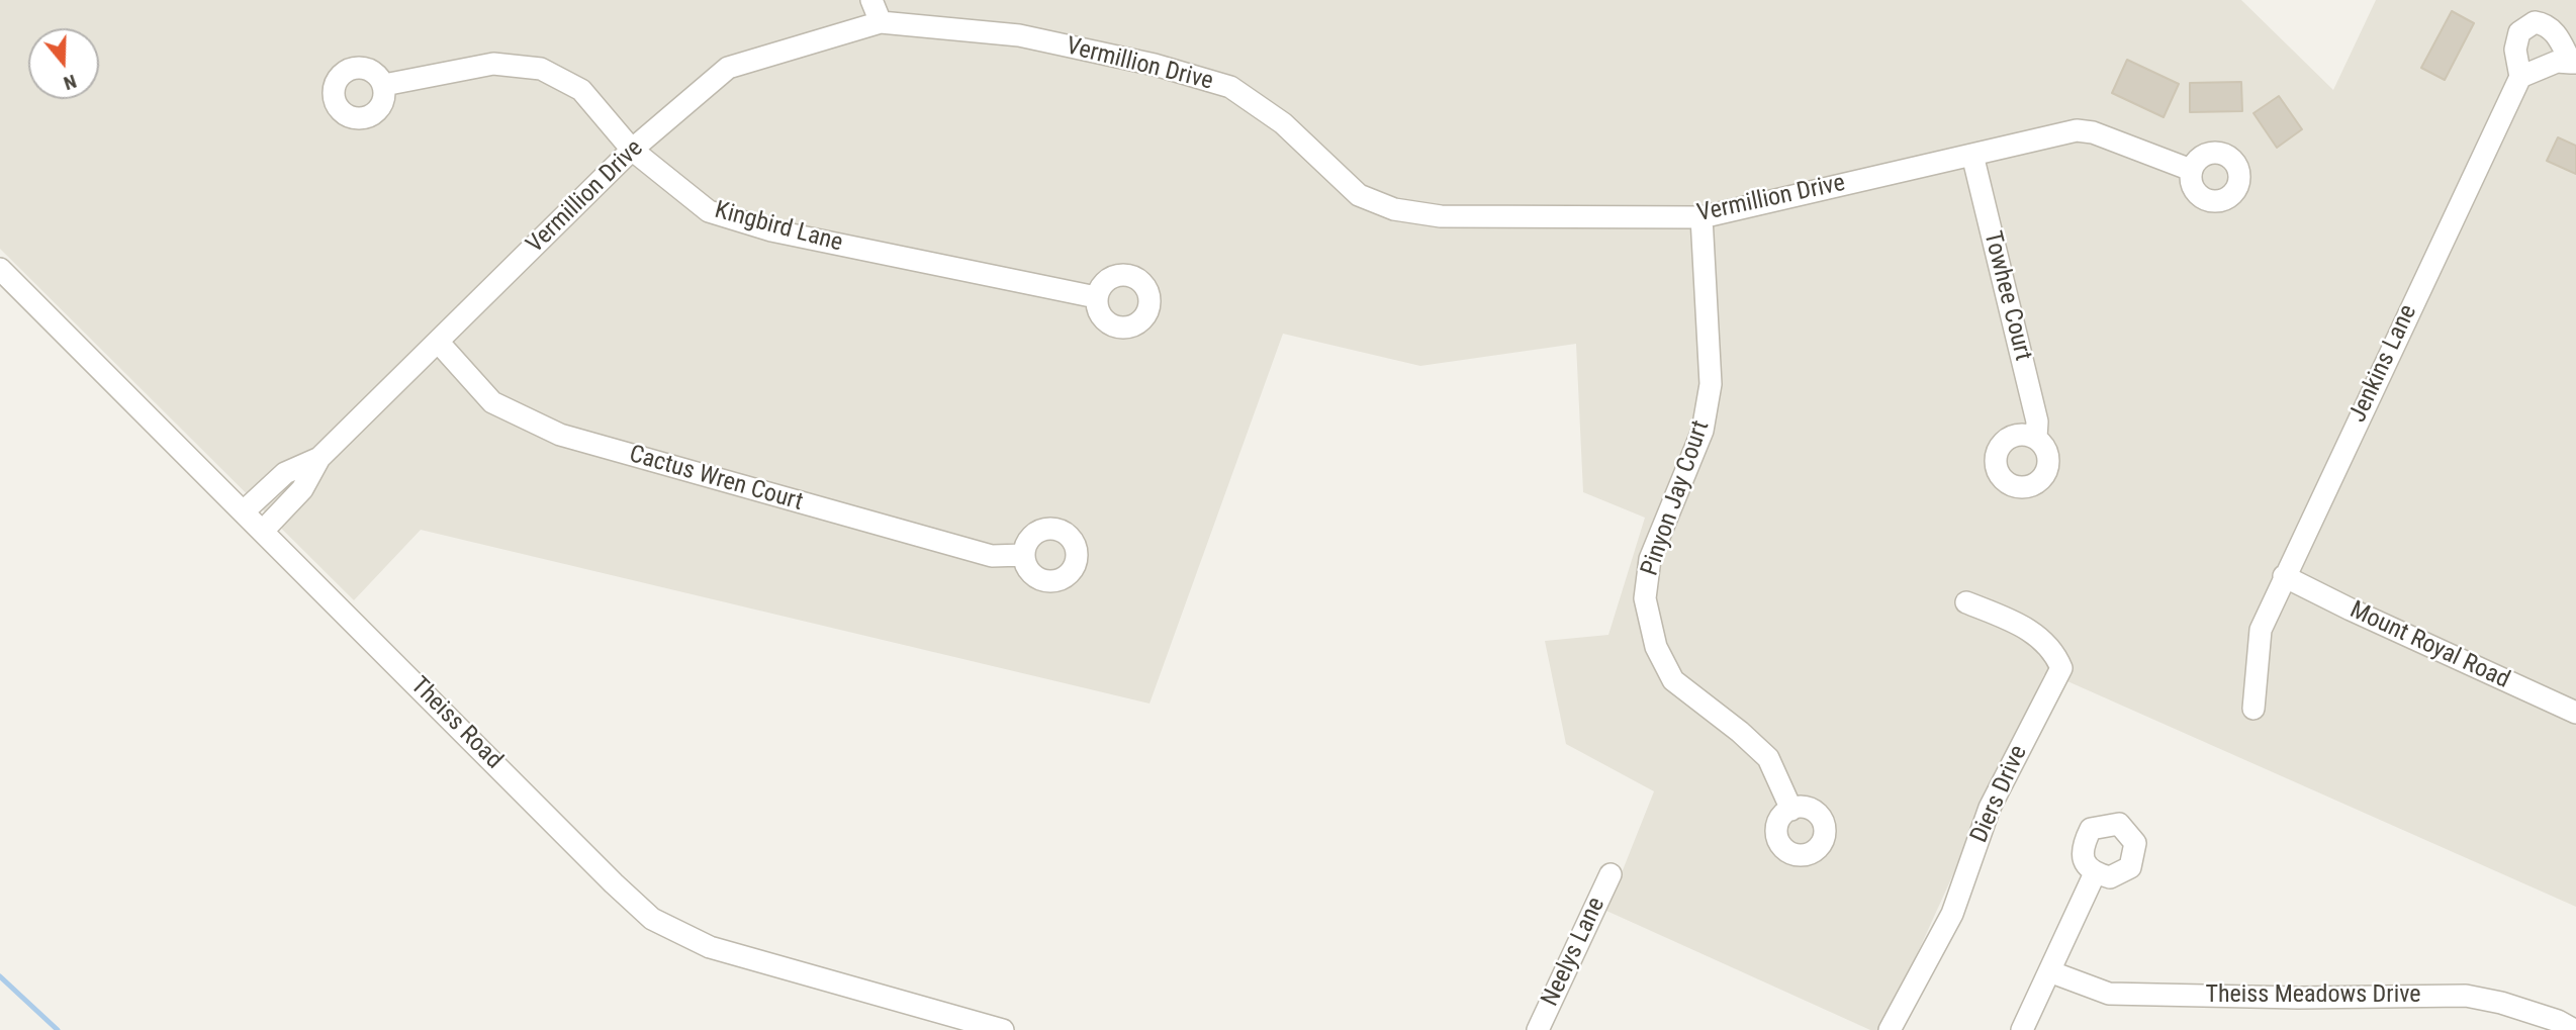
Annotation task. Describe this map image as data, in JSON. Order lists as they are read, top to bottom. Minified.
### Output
{"streets":{"street":["Vermillion Drive","Kingbird Lane","Towhee Court","Jenkins Lane","Cactus Wren Court","Pinyon Jay Court","Mount Royal Road","Theiss Road","Diers Drive","Neelys Lane","Theiss Meadows Drive"]},"crossings":[["Vermillion Drive","Kingbird Lane"],["Vermillion Drive","Towhee Court"],["Vermillion Drive","Cactus Wren Court"],["Vermillion Drive","Pinyon Jay Court"],["Vermillion Drive","Theiss Road"],["Jenkins Lane","Mount Royal Road"]],"north":"bottom"}
